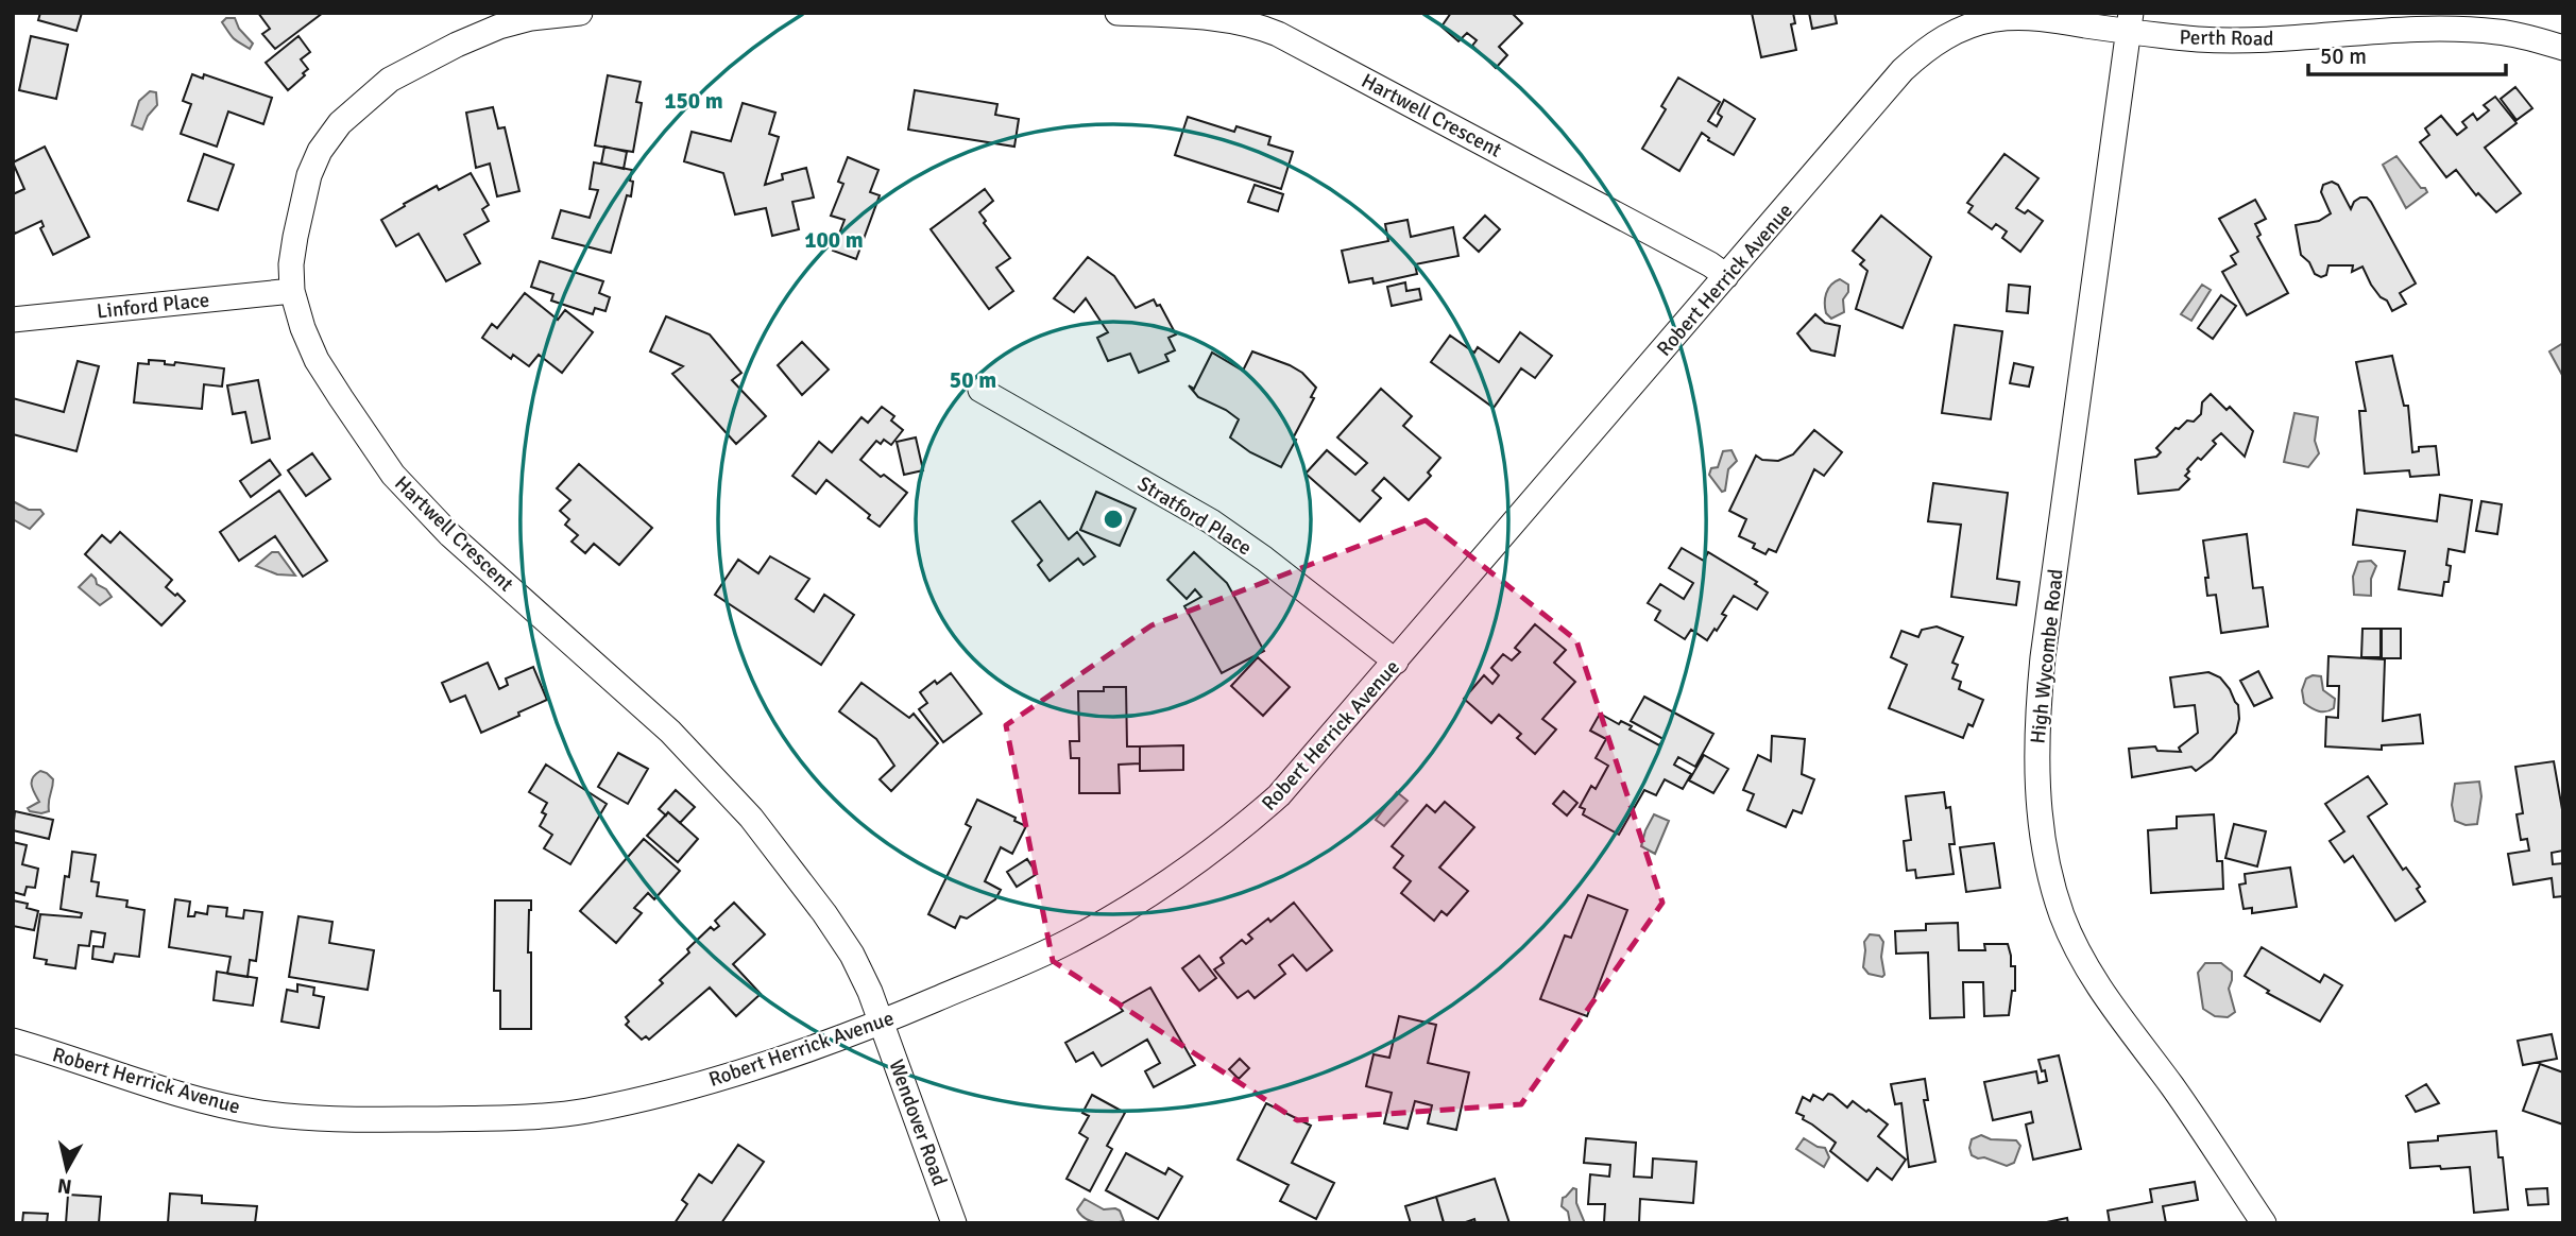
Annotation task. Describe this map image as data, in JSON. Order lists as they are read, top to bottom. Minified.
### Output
{"streets":{"street":["Perth Road","Hartwell Crescent","Robert Herrick Avenue","Linford Place","Stratford Place","High Wycombe Road","Wendover Road"]},"crossings":[["Perth Road","Robert Herrick Avenue"],["Perth Road","High Wycombe Road"],["Hartwell Crescent","Robert Herrick Avenue"],["Hartwell Crescent","Linford Place"],["Hartwell Crescent","Wendover Road"],["Robert Herrick Avenue","Stratford Place"],["Robert Herrick Avenue","High Wycombe Road"],["Robert Herrick Avenue","Wendover Road"]],"scale_bar":"50 m","north":"bottom","rings":["150 m","100 m","50 m"]}
